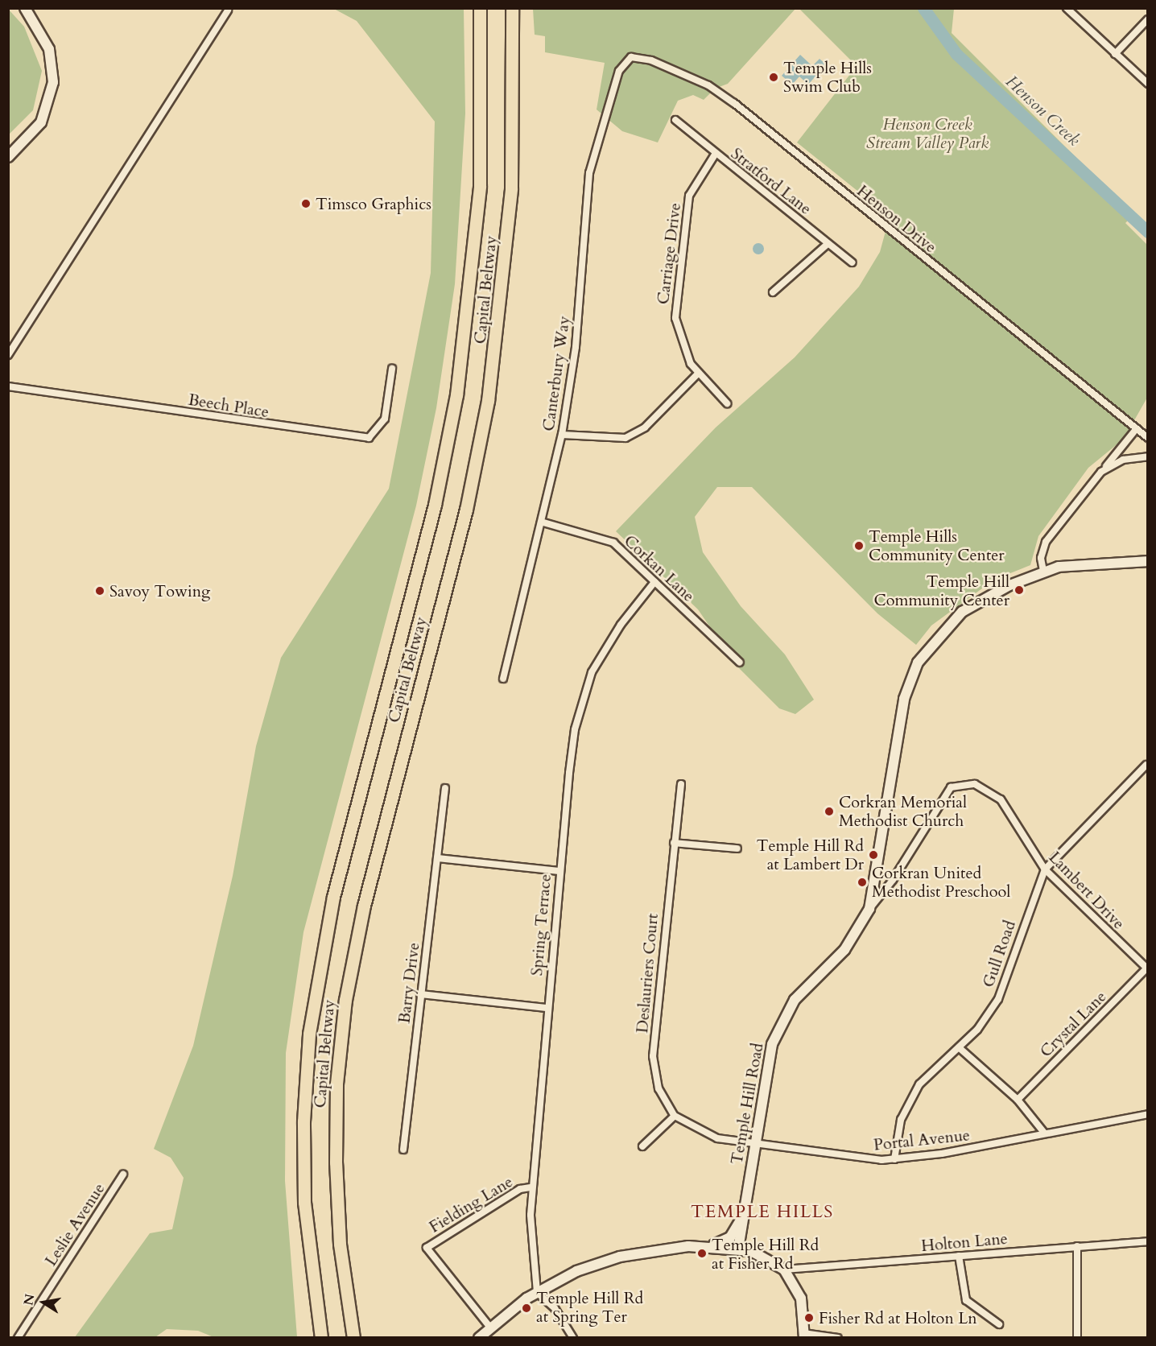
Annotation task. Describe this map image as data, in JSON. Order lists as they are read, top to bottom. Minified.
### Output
{"streets":{"highway":["Capital Beltway"],"main road":["Temple Hill Road"],"street":["Stratford Lane","Henson Drive","Carriage Drive","Canterbury Way","Beech Place","Corkan Lane","Lambert Drive","Spring Terrace","Gull Road","Deslauriers Court","Barry Drive","Crystal Lane","Portal Avenue","Fielding Lane","Leslie Avenue","Holton Lane"]},"crossings":[["Stratford Lane","Carriage Drive"],["Henson Drive","Canterbury Way"],["Canterbury Way","Corkan Lane"],["Corkan Lane","Spring Terrace"],["Lambert Drive","Gull Road"],["Lambert Drive","Crystal Lane"],["Lambert Drive","Temple Hill Road"],["Spring Terrace","Fielding Lane"],["Gull Road","Portal Avenue"],["Deslauriers Court","Portal Avenue"],["Temple Hill Road","Portal Avenue"]],"districts":["TEMPLE HILLS"],"water":["Henson Creek"],"parks":["Henson Creek Stream Valley Park"],"places":["Temple Hills Swim Club","Timsco Graphics","Temple Hills Community Center","Temple Hill Community Center","Savoy Towing","Corkran Memorial Methodist Church","Temple Hill Rd at Lambert Dr","Corkran United Methodist Preschool","Temple Hill Rd at Fisher Rd","Temple Hill Rd at Spring Ter","Fisher Rd at Holton Ln"],"north":"left"}
